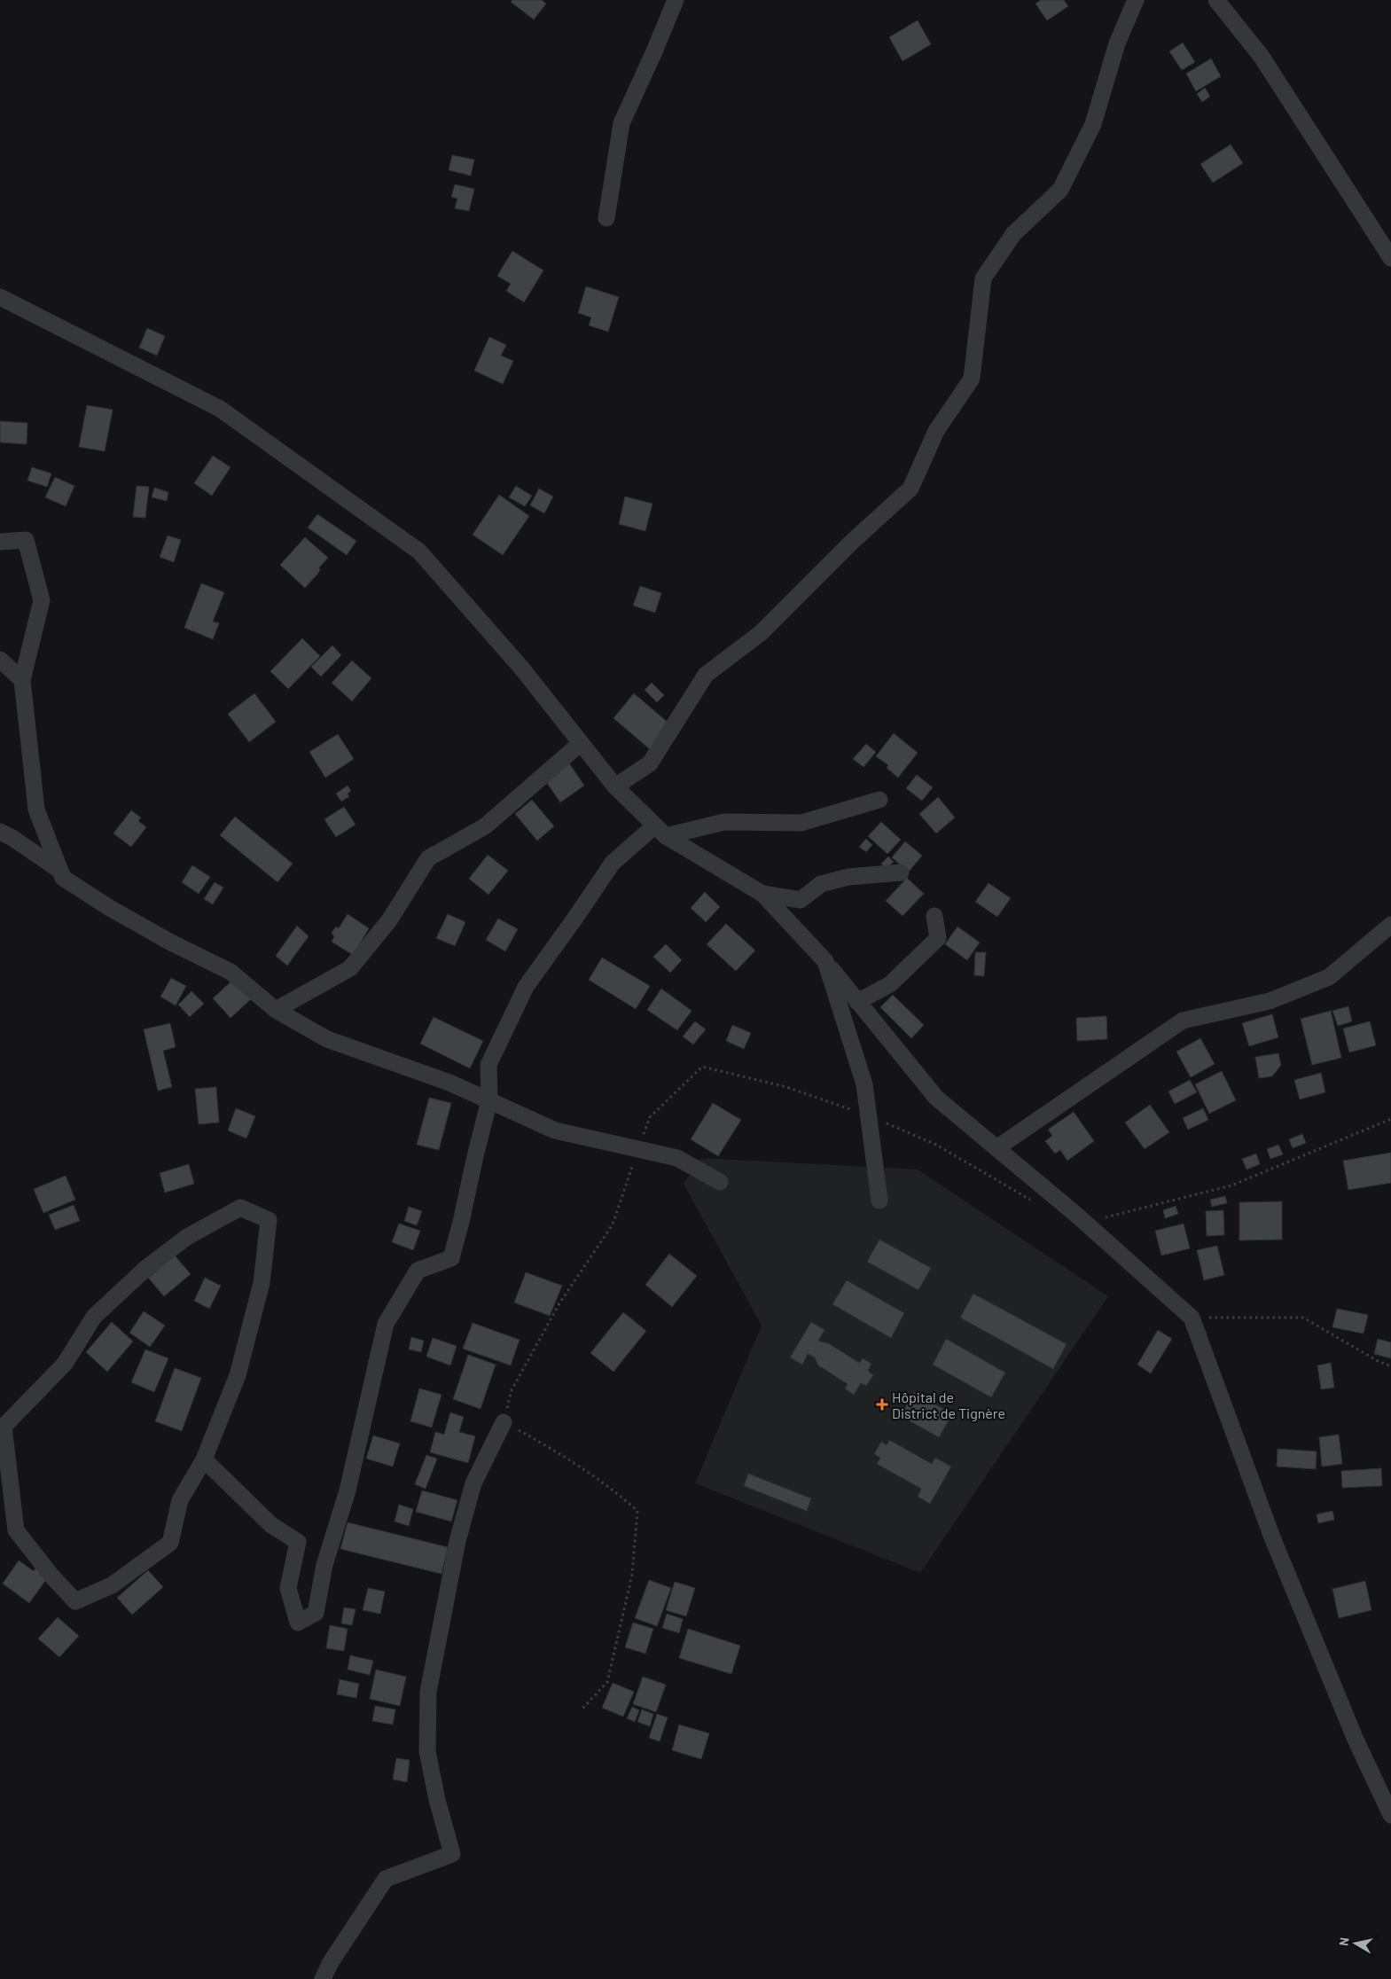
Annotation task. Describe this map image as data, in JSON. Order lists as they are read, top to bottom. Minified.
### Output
{"places":{"health":["Hôpital de District de Tignère"]},"north":"left"}
